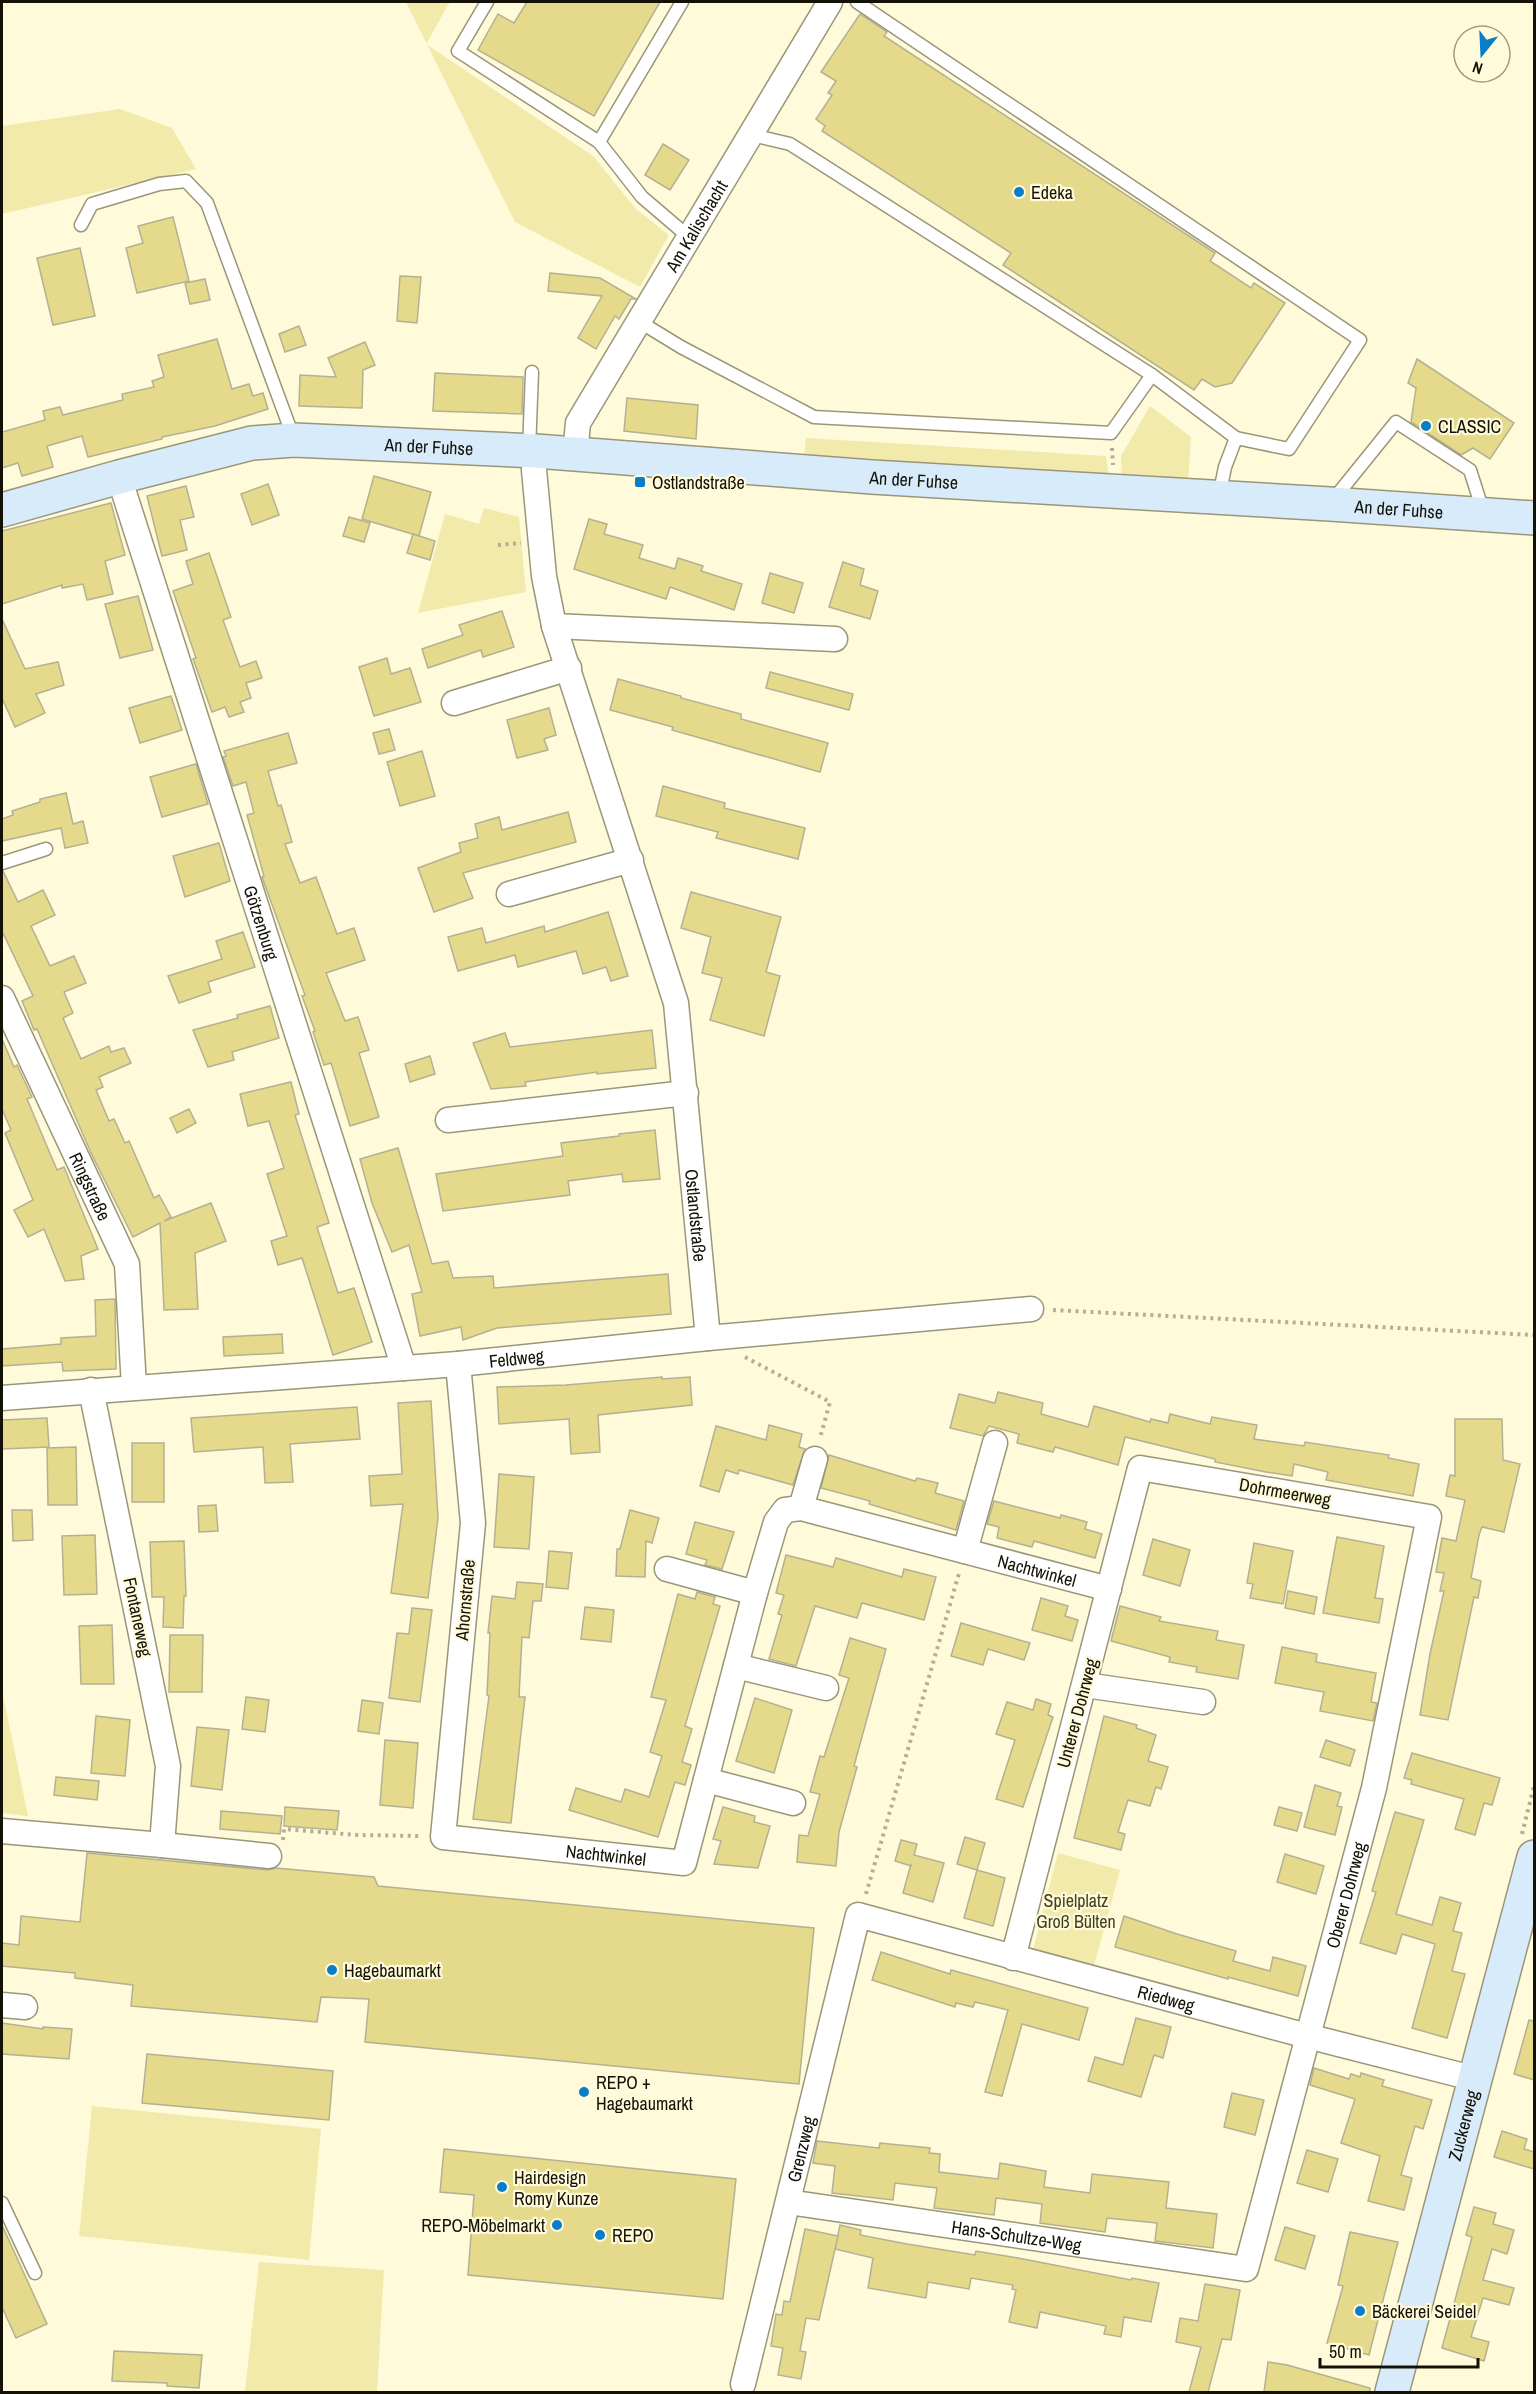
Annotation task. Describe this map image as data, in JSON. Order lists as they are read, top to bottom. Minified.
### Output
{"streets":{"street":["Am Kalischacht","An der Fuhse","Götzenburg","Ringstraße","Ostlandstraße","Feldweg","Dohrmeerweg","Nachtwinkel","Ahornstraße","Fontaneweg","Unterer Dohrweg","Oberer Dohrweg","Riedweg","Zuckerweg","Grenzweg","Hans-Schultze-Weg"]},"crossings":[["Am Kalischacht","An der Fuhse"],["An der Fuhse","Götzenburg"],["An der Fuhse","Ostlandstraße"],["Götzenburg","Feldweg"],["Ringstraße","Feldweg"],["Ostlandstraße","Feldweg"],["Feldweg","Ahornstraße"],["Feldweg","Fontaneweg"],["Dohrmeerweg","Unterer Dohrweg"],["Dohrmeerweg","Oberer Dohrweg"],["Nachtwinkel","Ahornstraße"],["Nachtwinkel","Unterer Dohrweg"],["Unterer Dohrweg","Riedweg"],["Oberer Dohrweg","Riedweg"],["Oberer Dohrweg","Hans-Schultze-Weg"],["Riedweg","Zuckerweg"],["Riedweg","Grenzweg"],["Grenzweg","Hans-Schultze-Weg"]],"parks":["Spielplatz Groß Bülten"],"places":{"other":["Edeka","CLASSIC","Hagebaumarkt","REPO + Hagebaumarkt","Hairdesign Romy Kunze","REPO-Möbelmarkt","REPO","Bäckerei Seidel"],"transit":["Ostlandstraße"]},"scale_bar":"50 m","north":"bottom"}
